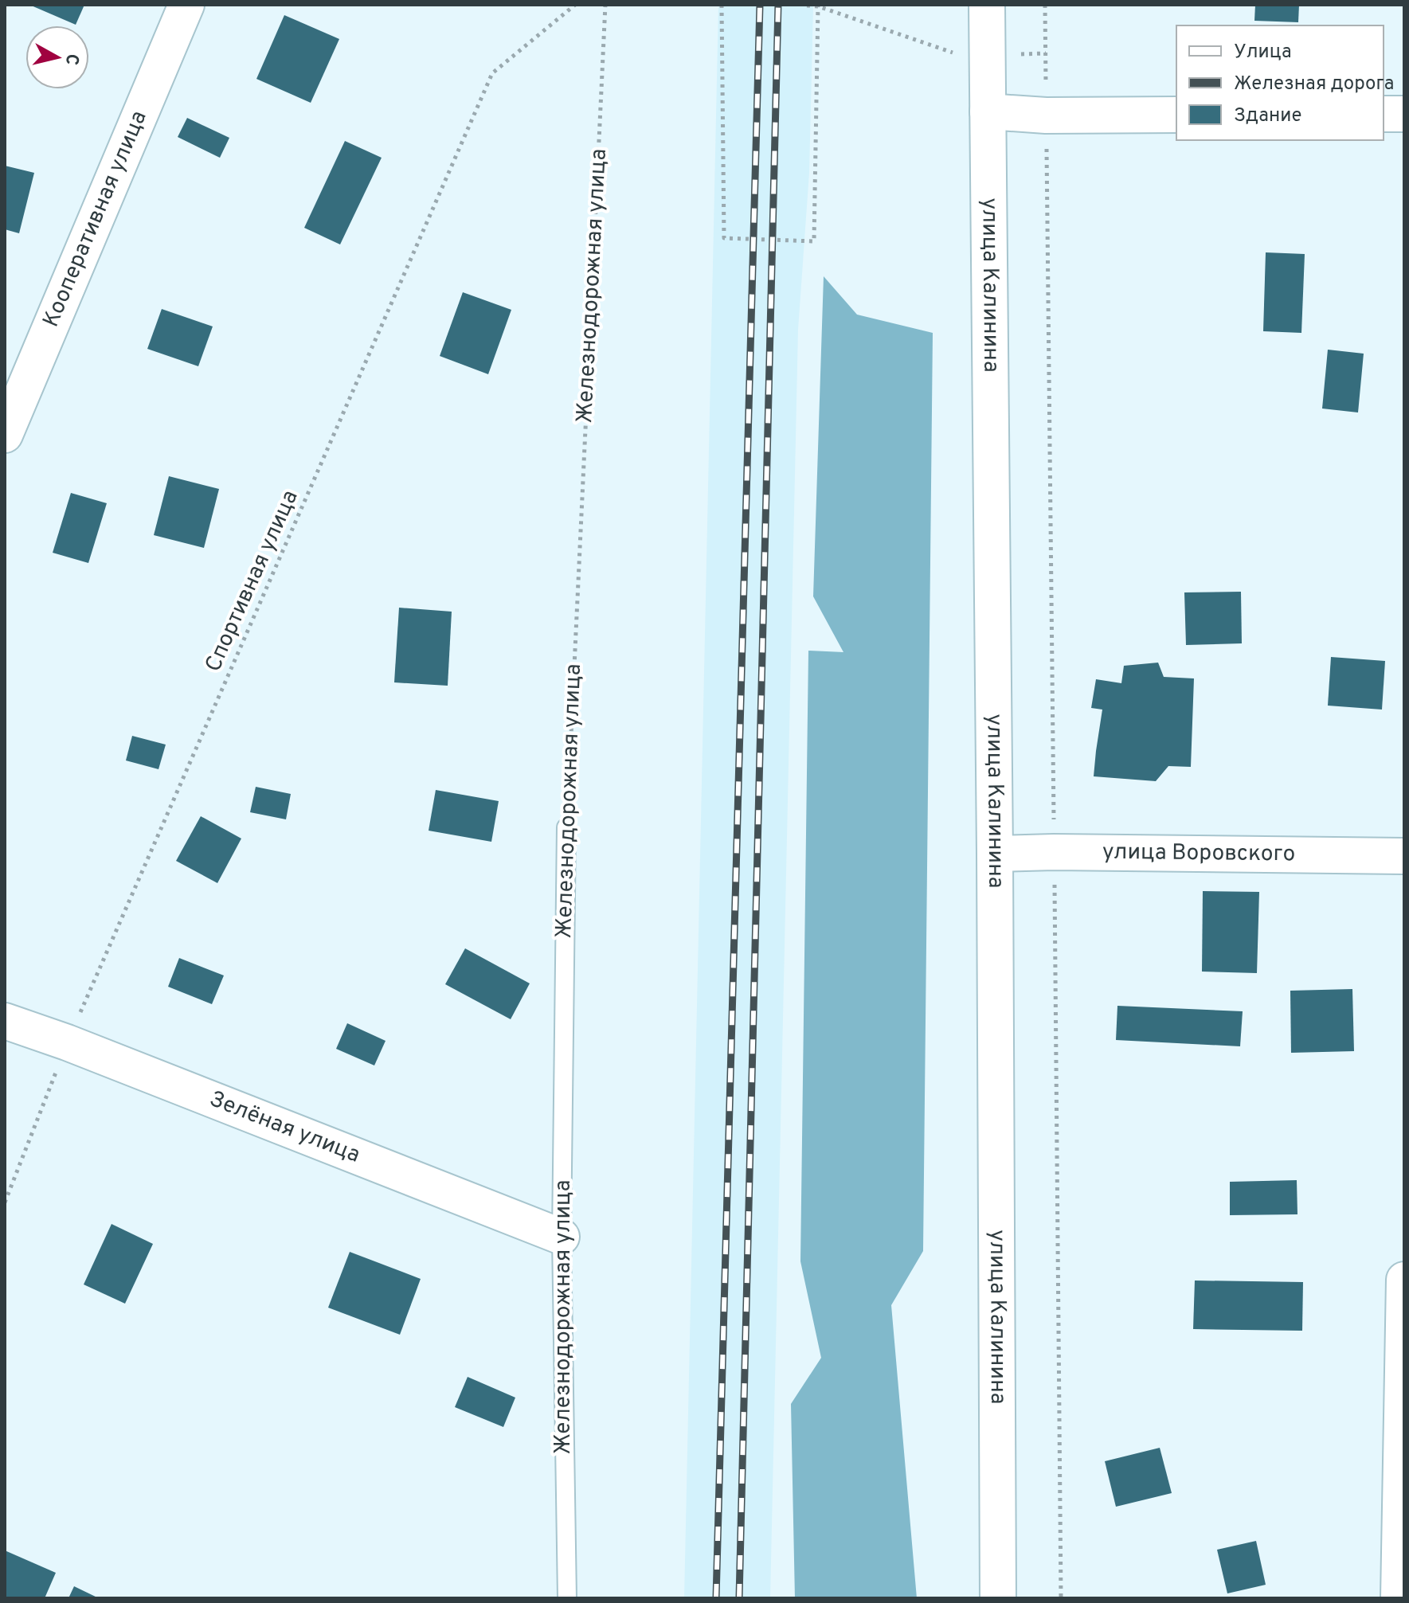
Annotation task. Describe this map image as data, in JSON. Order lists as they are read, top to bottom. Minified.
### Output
{"streets":{"street":["Кооперативная улица","улица Калинина","улица Воровского","Зелёная улица"],"lane":["Железнодорожная улица"],"path":["Спортивная улица"]},"crossings":[["Железнодорожная улица","Зелёная улица"],["улица Калинина","улица Воровского"],["Спортивная улица","Зелёная улица"]],"legend":["Улица","Железная дорога","Здание"],"north":"right"}
